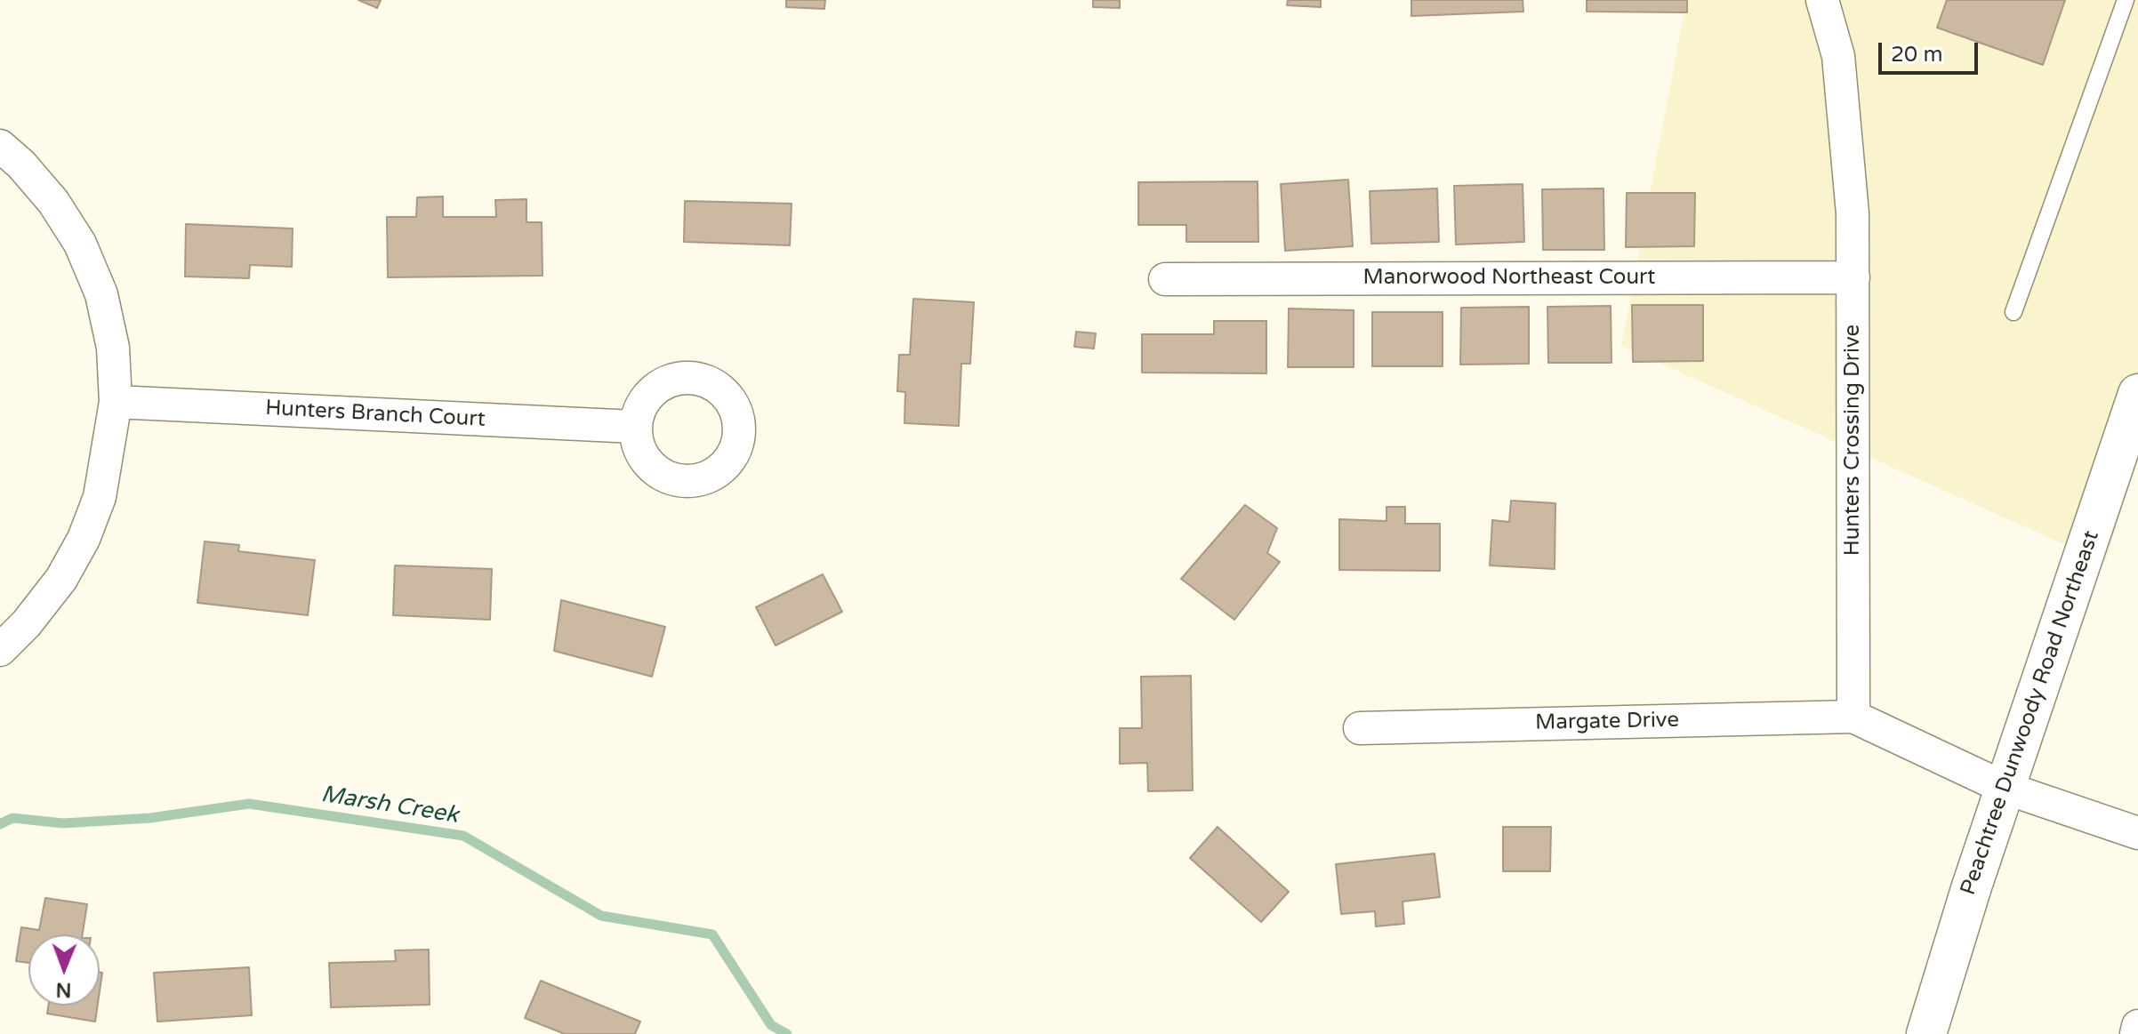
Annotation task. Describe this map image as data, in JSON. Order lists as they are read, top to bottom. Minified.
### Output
{"streets":{"street":["Manorwood Northeast Court","Hunters Branch Court","Hunters Crossing Drive","Peachtree Dunwoody Road Northeast","Margate Drive"]},"crossings":[["Manorwood Northeast Court","Hunters Crossing Drive"],["Hunters Crossing Drive","Margate Drive"]],"water":["Marsh Creek"],"scale_bar":"20 m","north":"bottom"}
